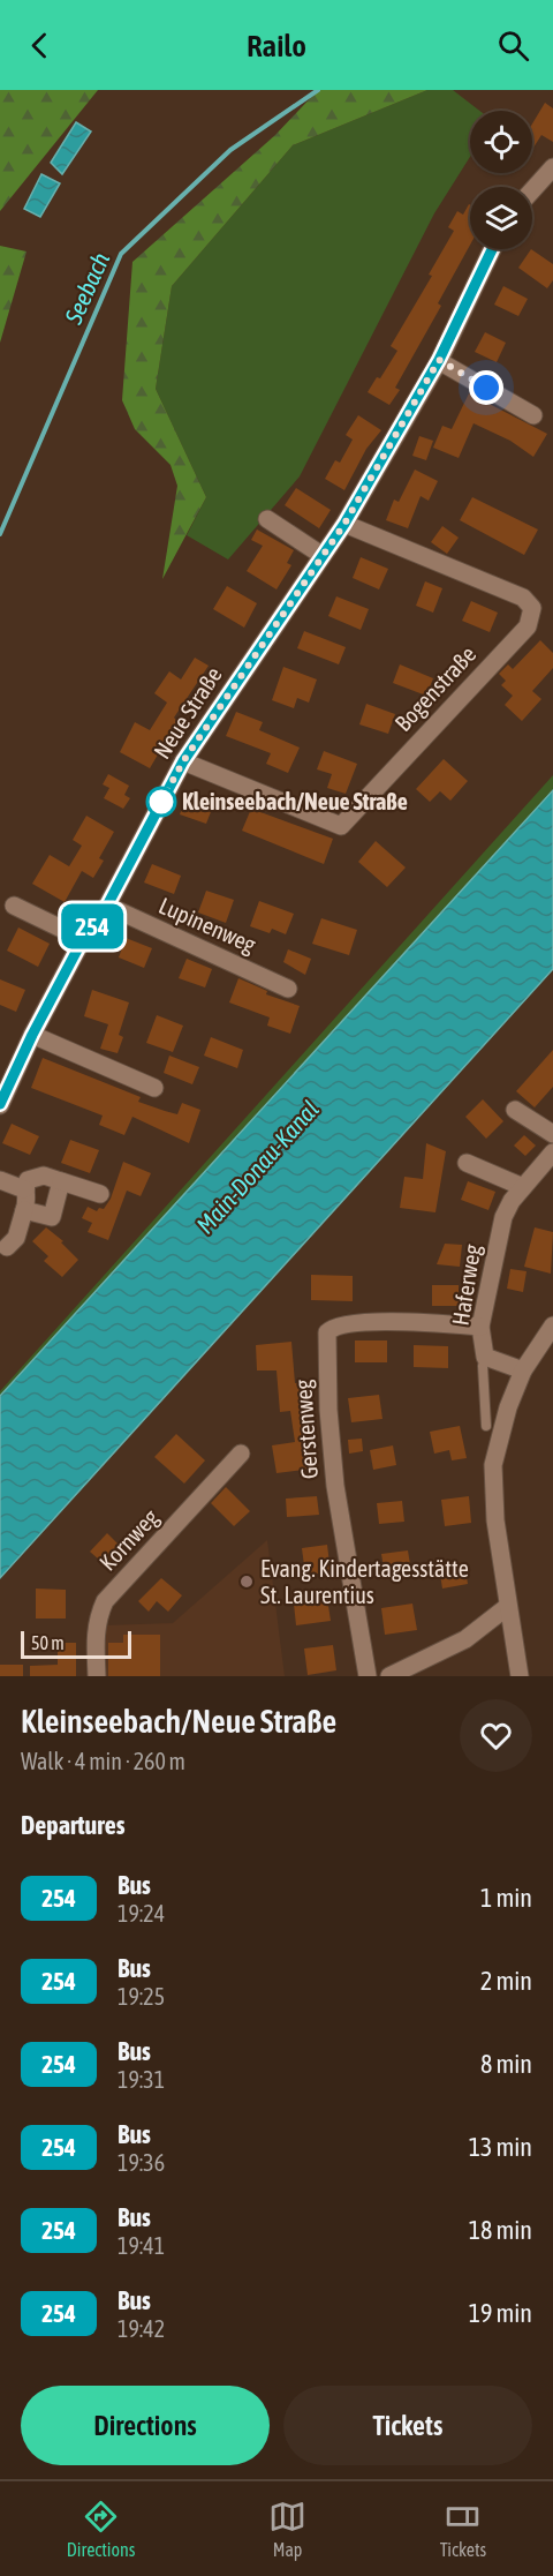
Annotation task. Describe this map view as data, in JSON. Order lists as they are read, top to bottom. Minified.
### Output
{"streets":{"street":["Bogenstraße","Neue Straße","Lupinenweg","Haferweg","Gerstenweg","Kornweg"]},"crossings":[["Bogenstraße","Neue Straße"],["Neue Straße","Lupinenweg"],["Haferweg","Gerstenweg"]],"water":["Seebach","Main-Donau-Kanal"],"places":["Kleinseebach/Neue Straße","Evang. Kindertagesstätte St. Laurentius"],"lines":["bus line 254"],"scale_bar":"50 m","page":{"header":"Railo","on_map":"254","scale":"50 m","heading":[["Kleinseebach/Neue Straße","Walk · 4 min · 260 m"],"Departures"],"list":[{"mark":"254","name":"Bus","note":"19:24","value":"1 min"},{"mark":"254","name":"Bus","note":"19:25","value":"2 min"},{"mark":"254","name":"Bus","note":"19:31","value":"8 min"},{"mark":"254","name":"Bus","note":"19:36","value":"13 min"},{"mark":"254","name":"Bus","note":"19:41","value":"18 min"},{"mark":"254","name":"Bus","note":"19:42","value":"19 min"}],"buttons":["Directions","Tickets"],"tabs":["Directions","Map","Tickets"]}}
